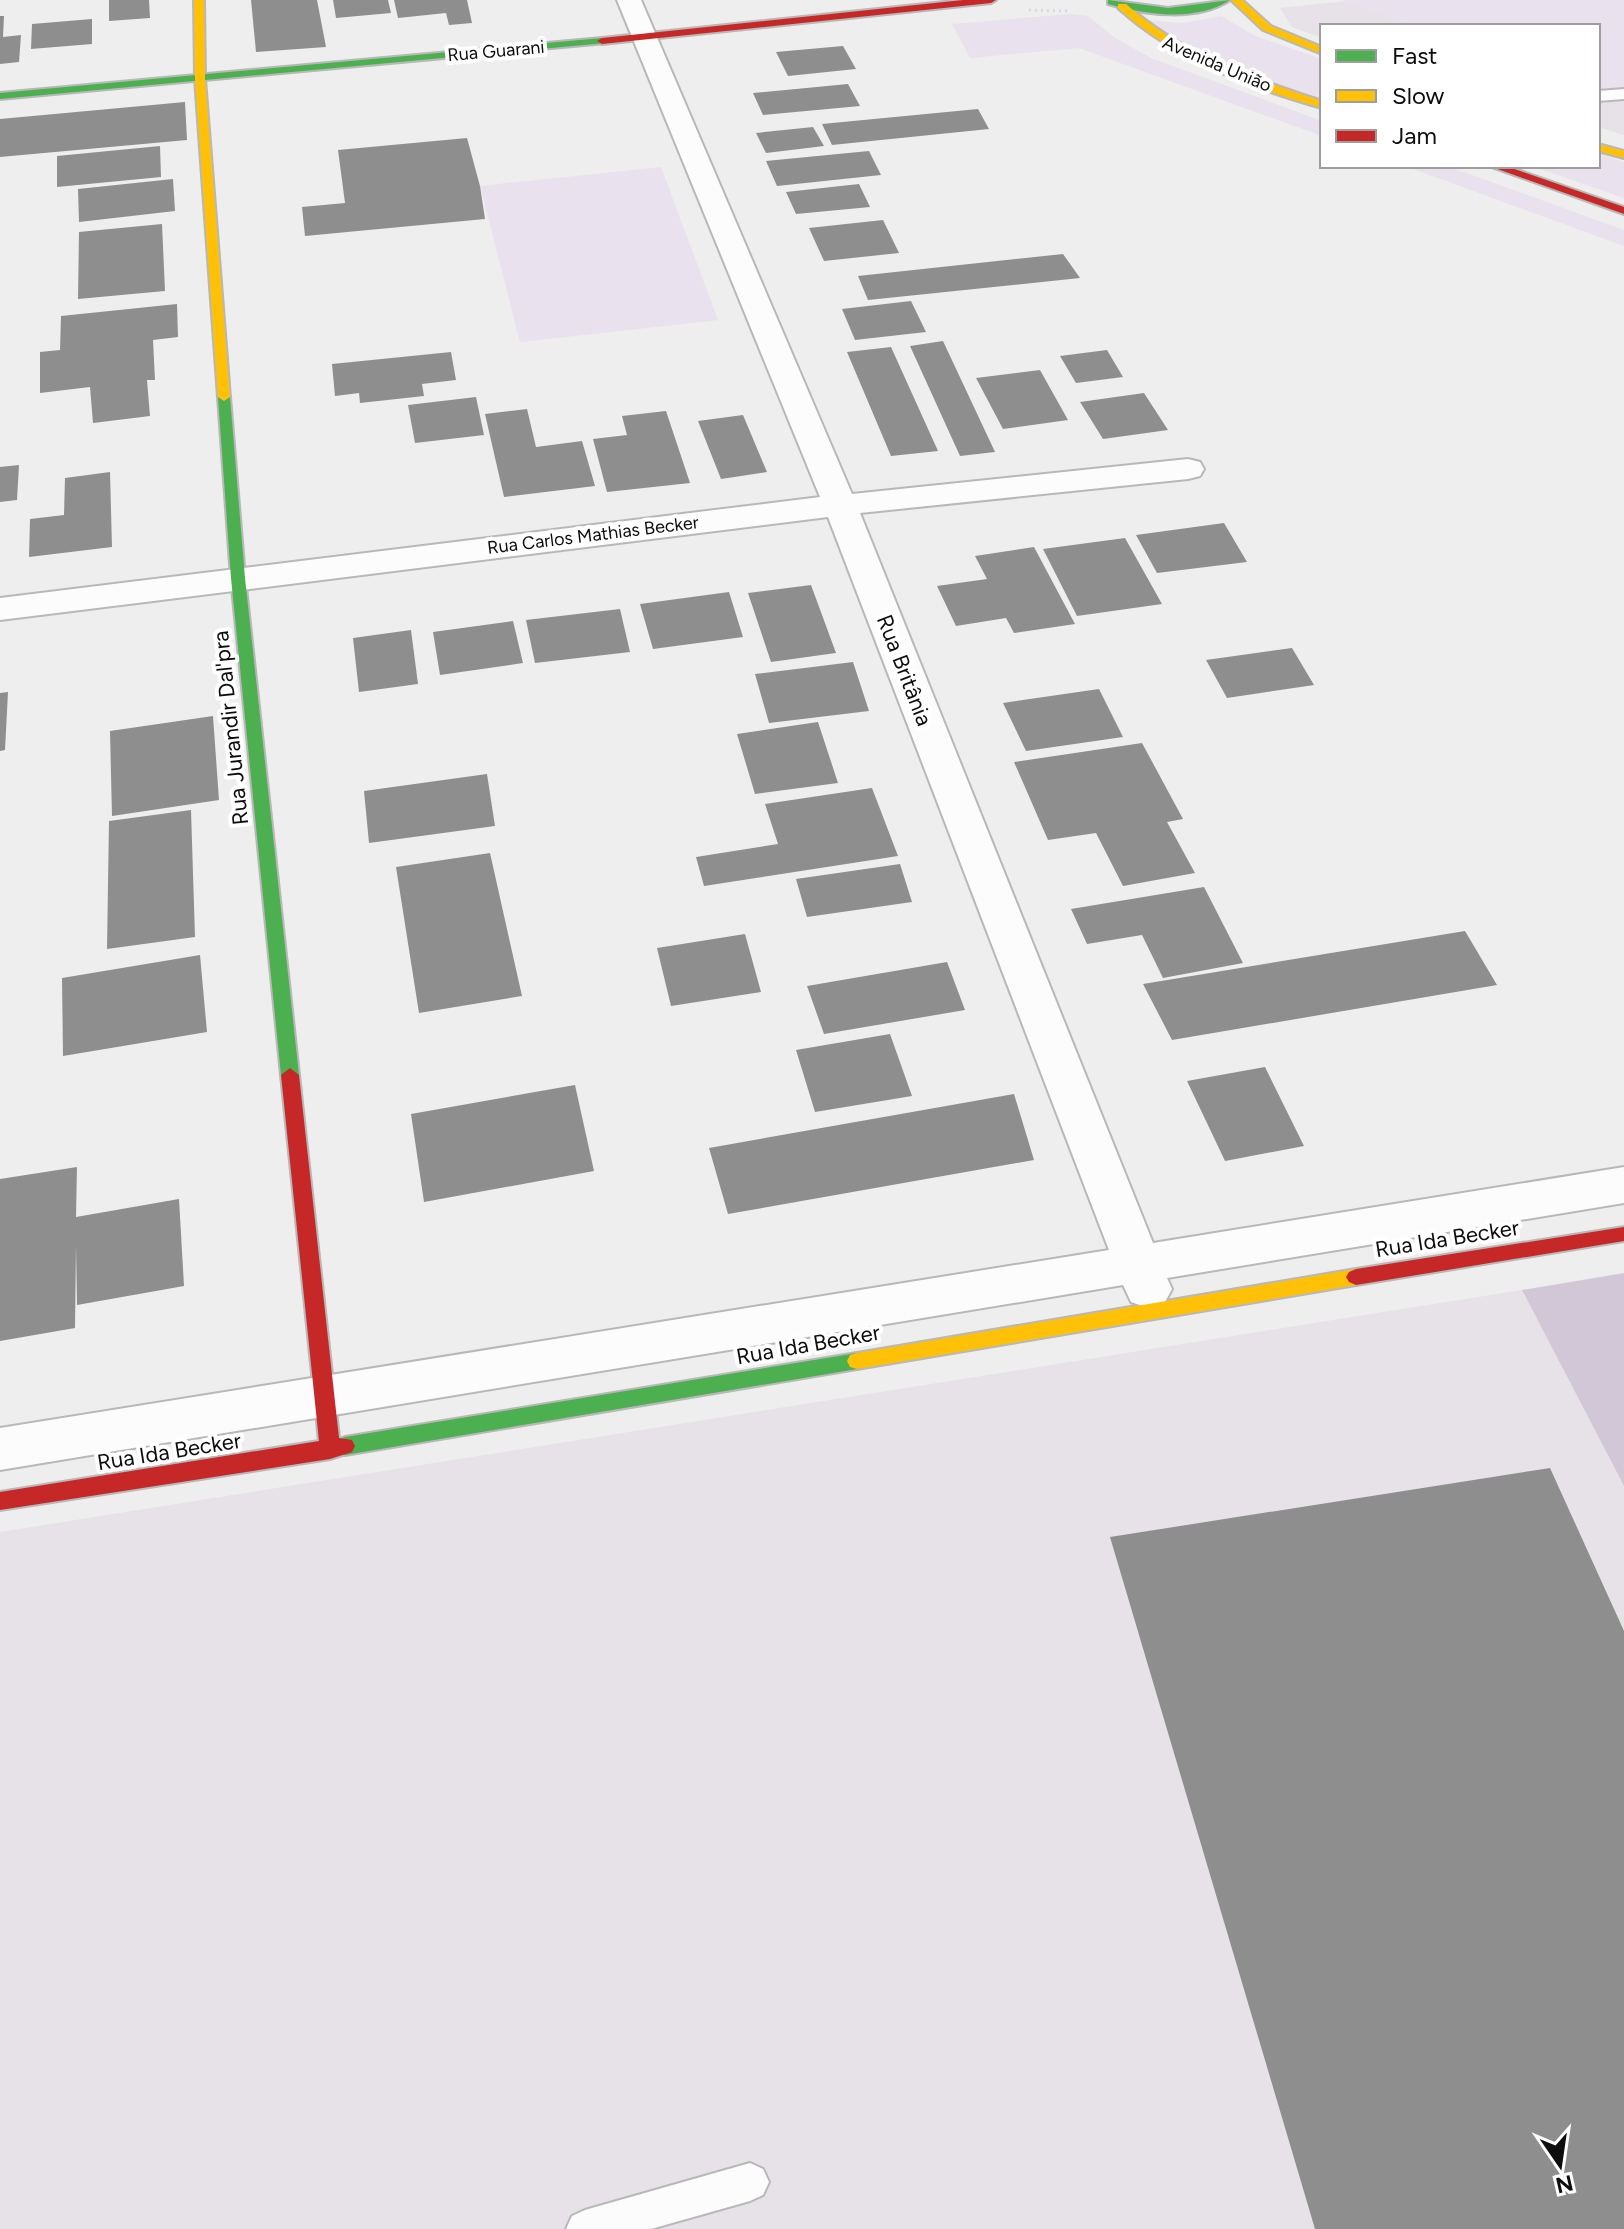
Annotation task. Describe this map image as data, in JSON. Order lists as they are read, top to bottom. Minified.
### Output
{"streets":{"street":["Rua Guarani","Avenida União","Rua Carlos Mathias Becker","Rua Britânia","Rua Jurandir Dal'pra","Rua Ida Becker"]},"crossings":[["Rua Guarani","Rua Britânia"],["Rua Guarani","Rua Jurandir Dal'pra"],["Rua Carlos Mathias Becker","Rua Britânia"],["Rua Carlos Mathias Becker","Rua Jurandir Dal'pra"],["Rua Britânia","Rua Ida Becker"],["Rua Jurandir Dal'pra","Rua Ida Becker"]],"legend":["Fast","Slow","Jam"],"north":"bottom"}
